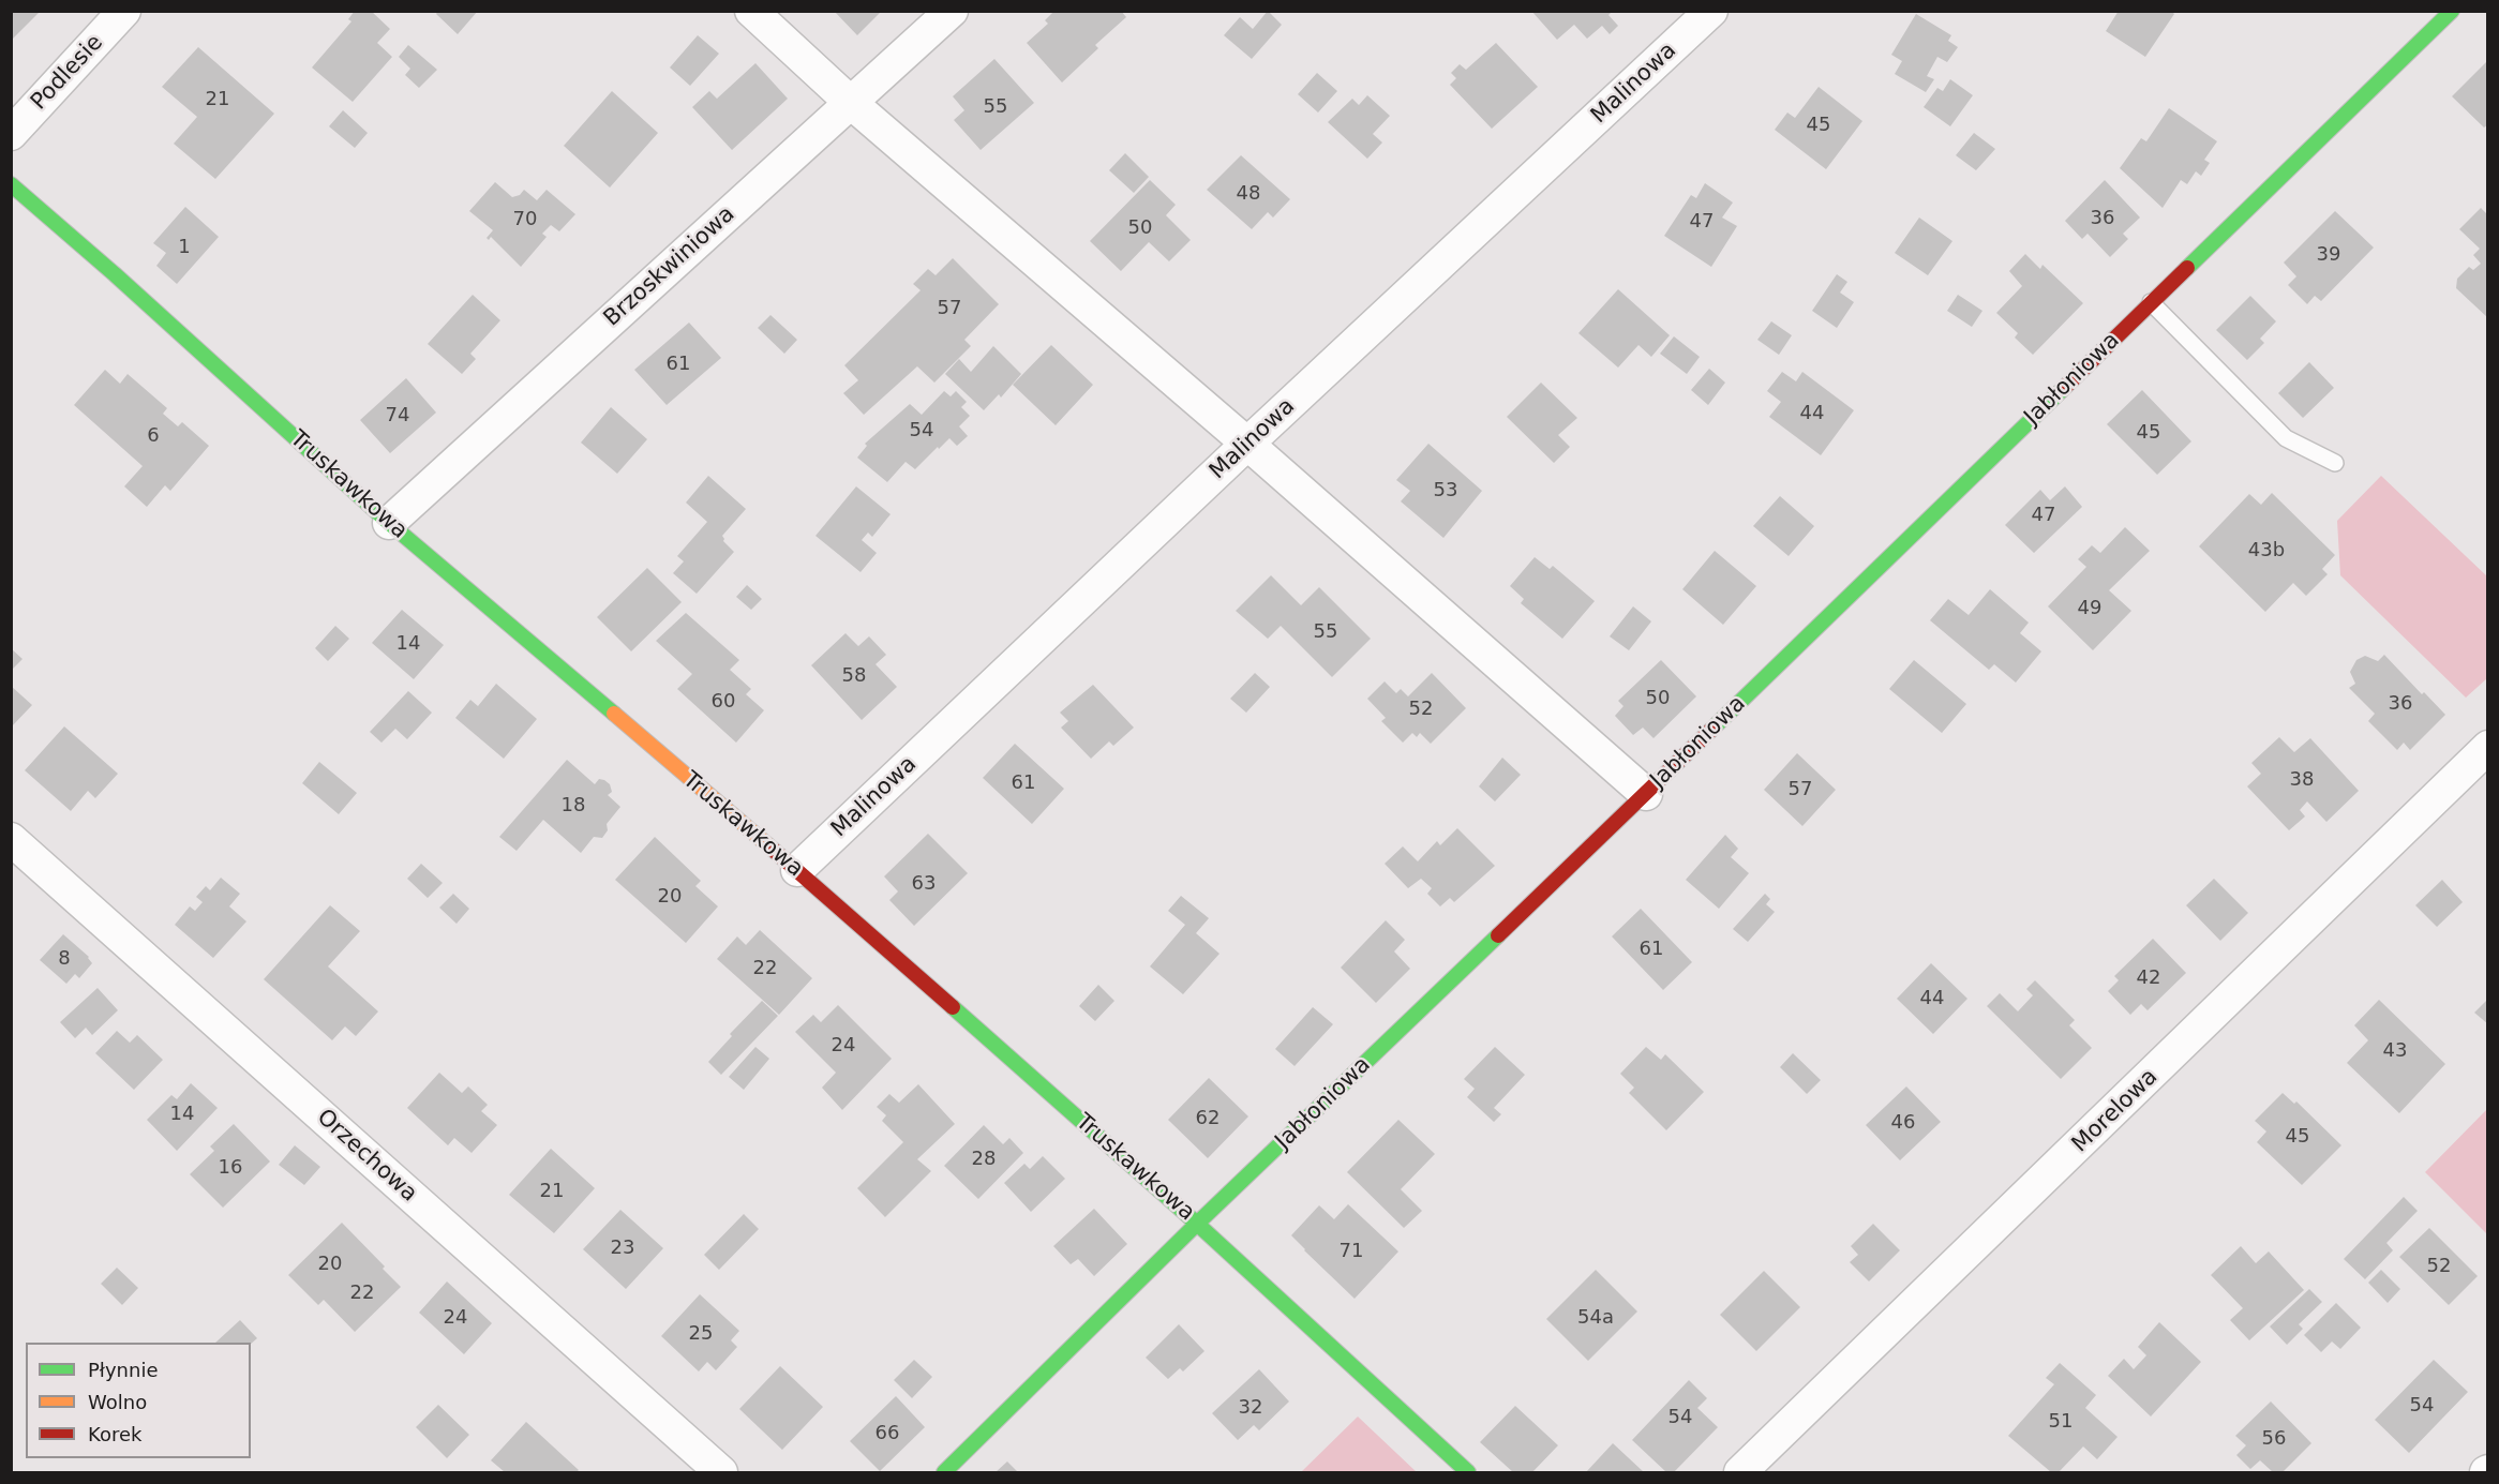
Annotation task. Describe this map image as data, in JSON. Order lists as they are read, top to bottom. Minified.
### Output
{"streets":{"street":["Podlesie","Malinowa","Brzoskwiniowa","Jabłoniowa","Truskawkowa","Morelowa","Orzechowa"]},"crossings":[["Malinowa","Truskawkowa"],["Brzoskwiniowa","Truskawkowa"],["Jabłoniowa","Truskawkowa"]],"house_numbers":["21","55","45","48","36","70","47","50","1","39","57","61","44","74","54","45","6","53","47","43b","49","55","14","58","50","60","36","52","38","61","57","18","63","20","61","8","22","42","44","24","43","14","62","46","45","28","16","21","23","71","20","52","22","24","54a","25","54","32","54","51","66","56"],"legend":["Płynnie","Wolno","Korek"]}
